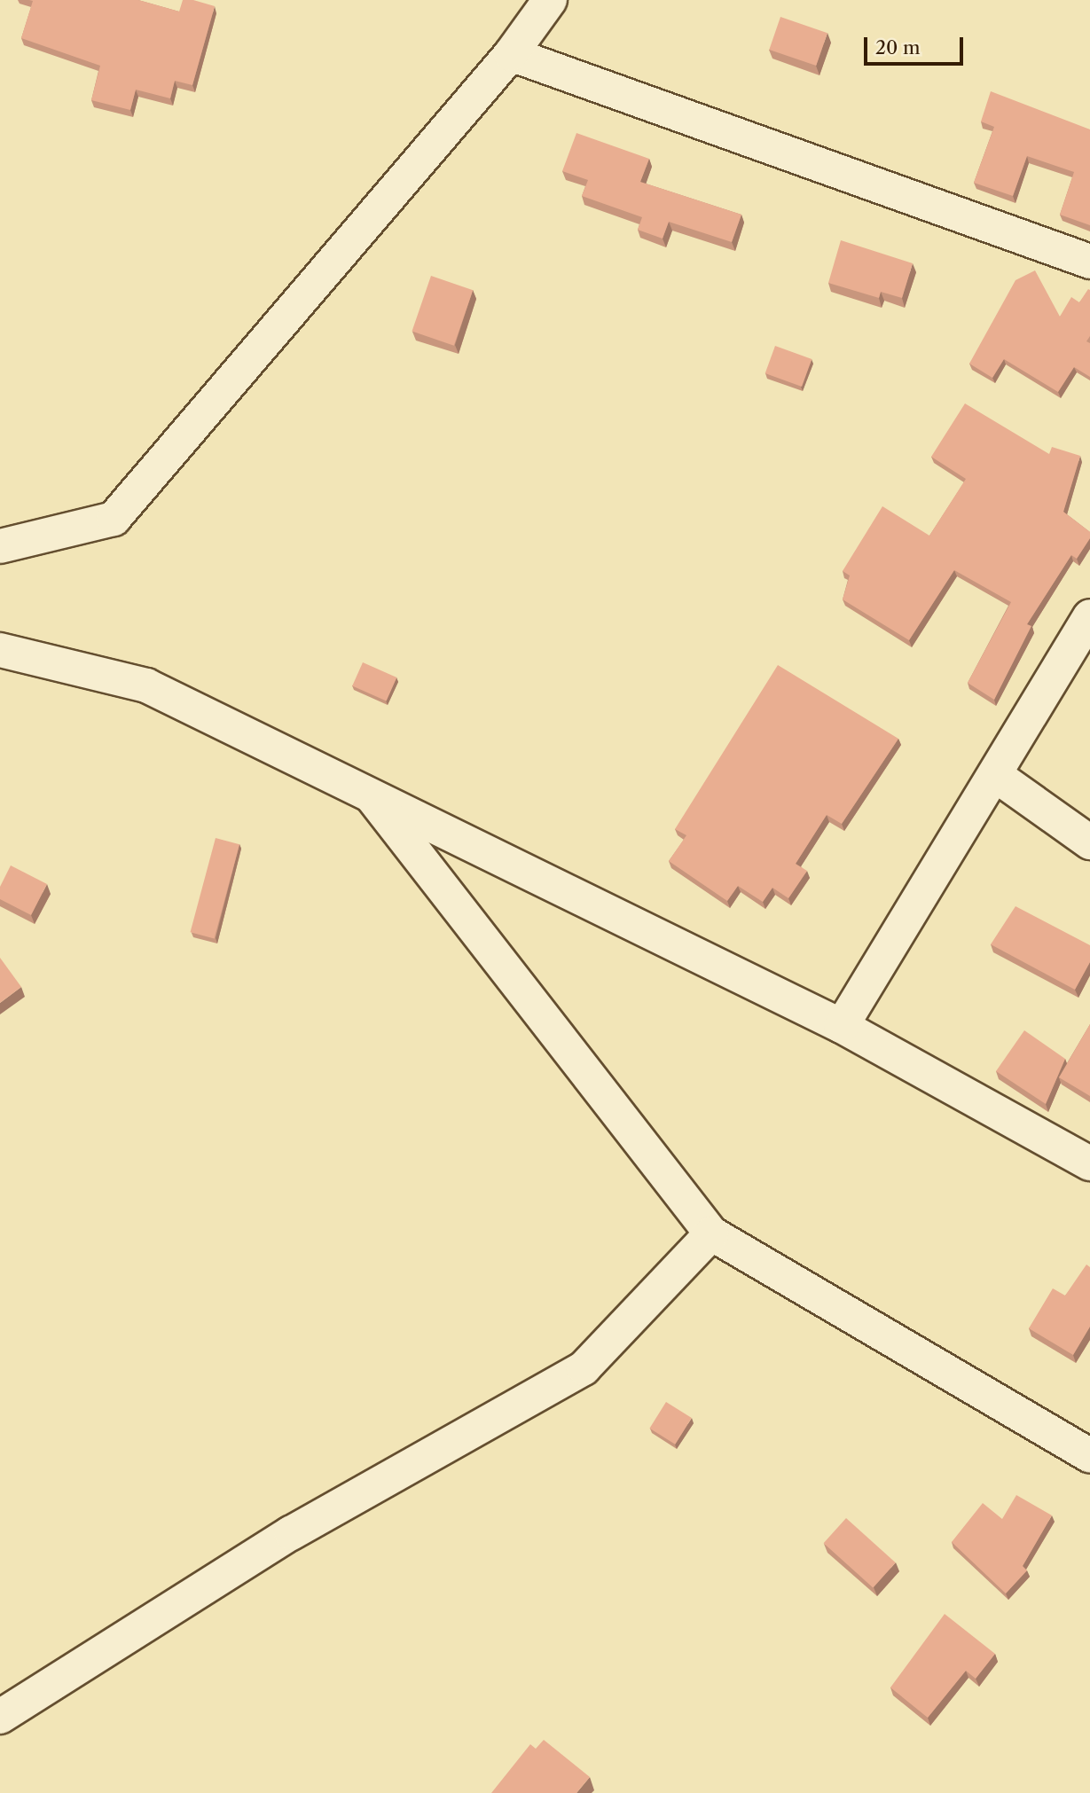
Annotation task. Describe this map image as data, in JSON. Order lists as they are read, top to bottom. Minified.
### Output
{"scale_bar":"20 m"}
